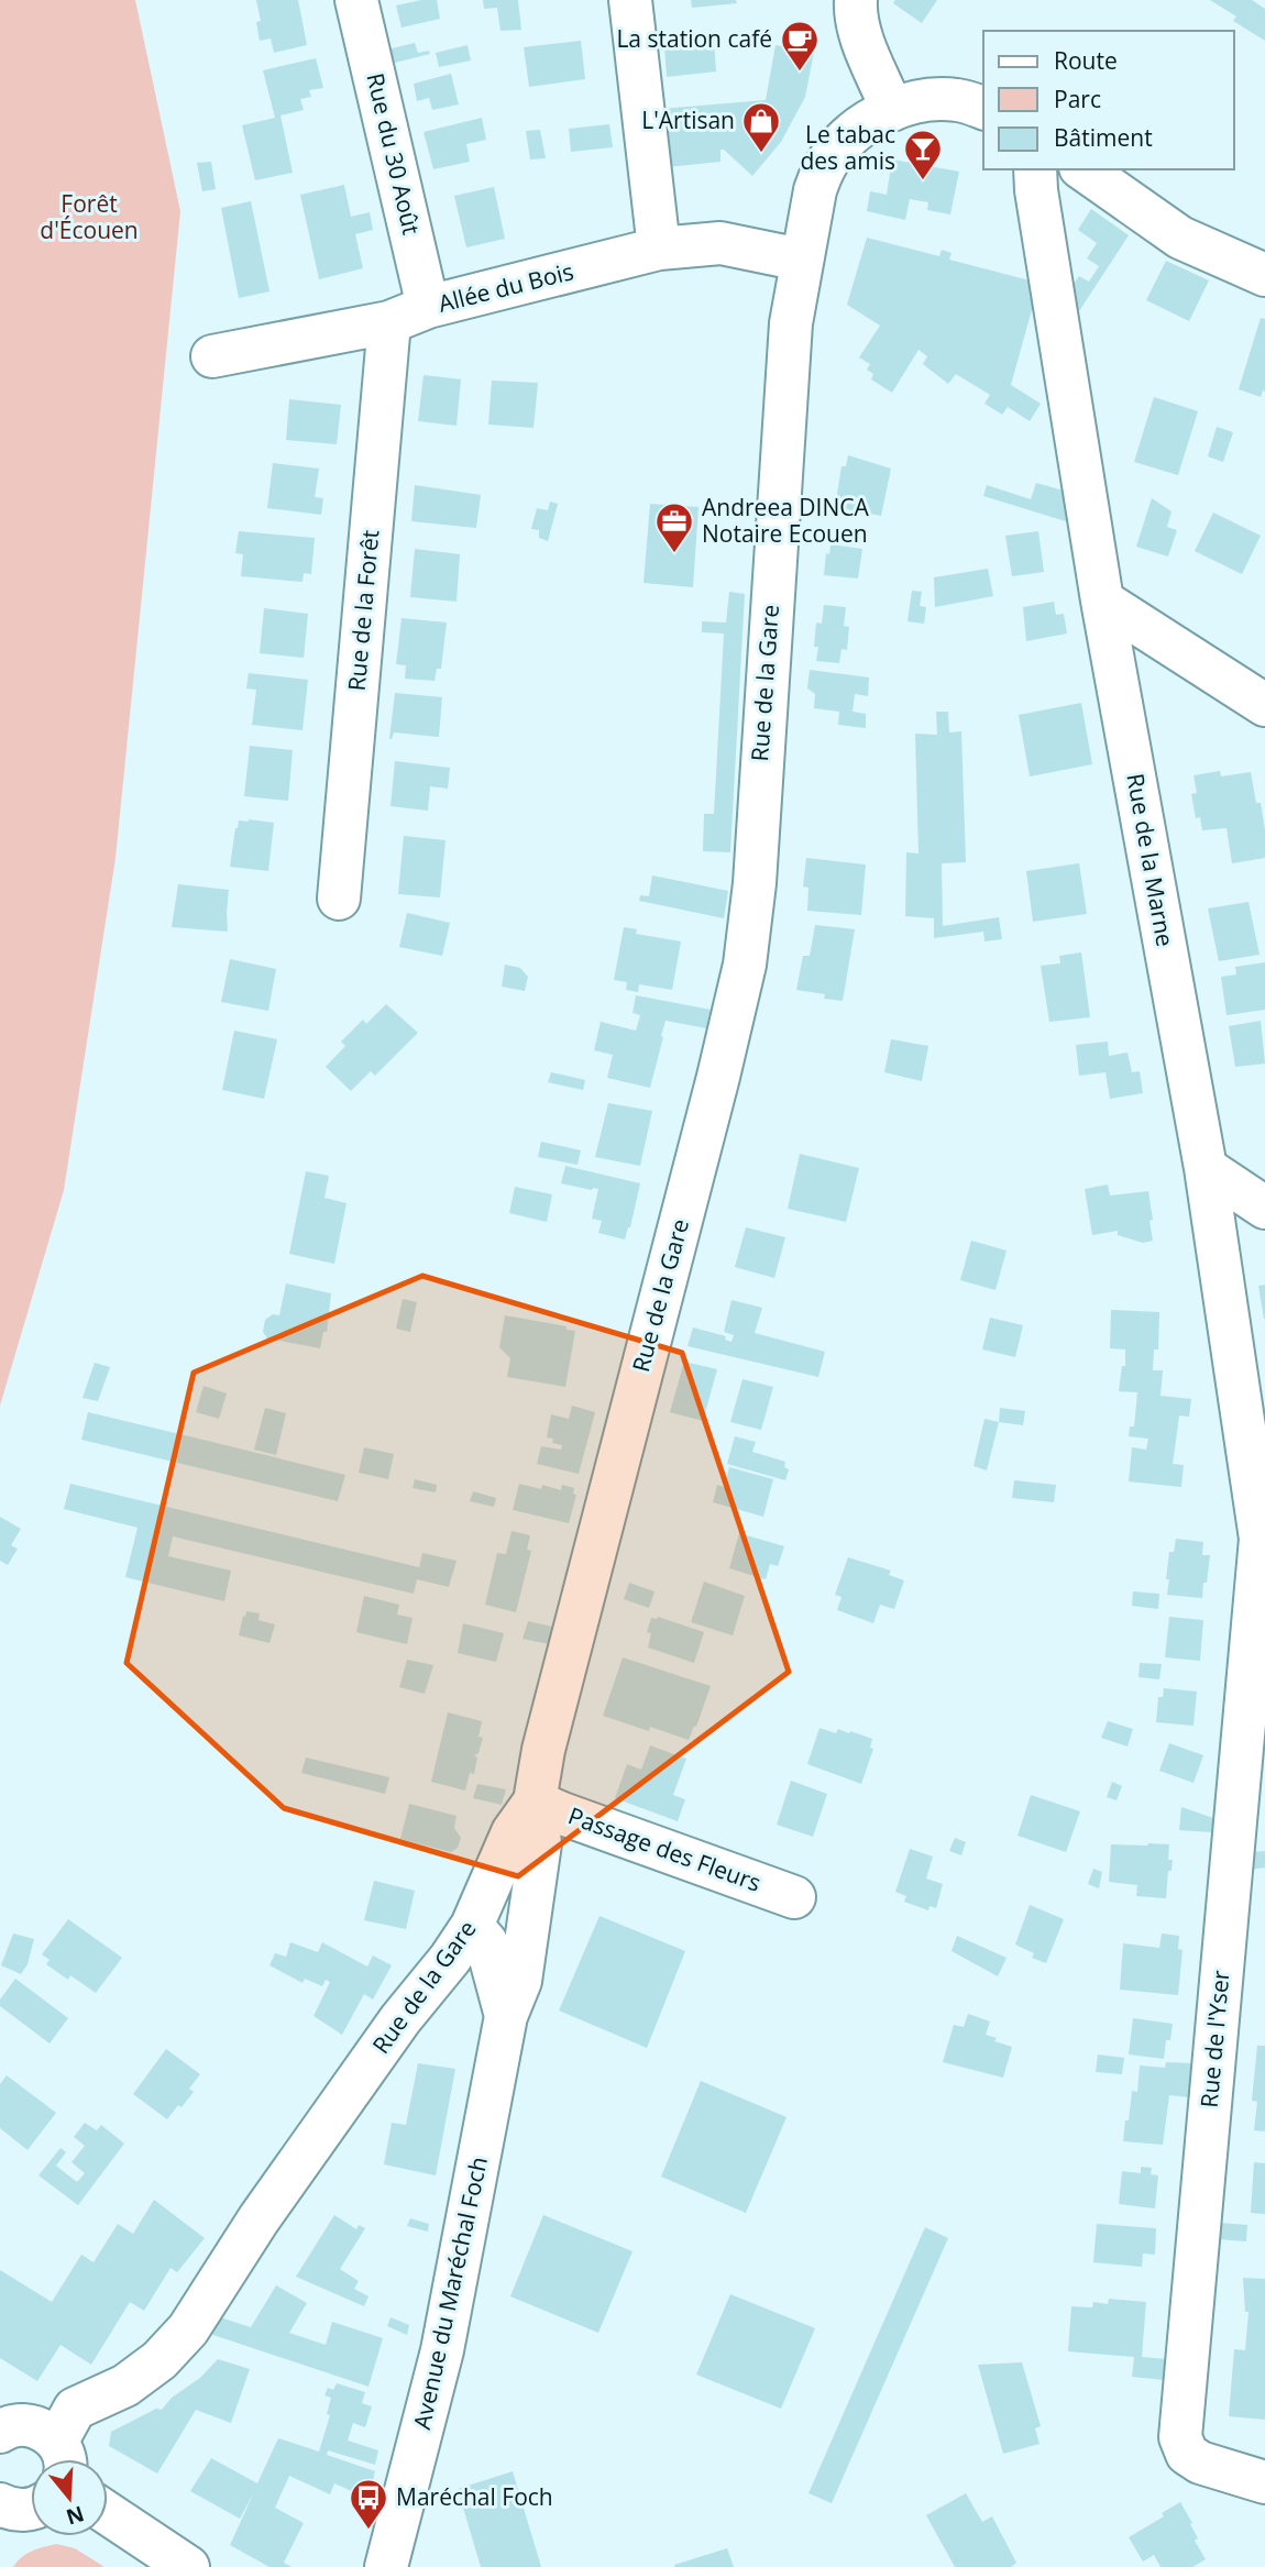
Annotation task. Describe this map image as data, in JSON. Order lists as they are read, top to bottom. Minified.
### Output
{"streets":{"street":["Rue du 30 Août","Allée du Bois","Rue de la Forêt","Rue de la Gare","Rue de la Marne","Passage des Fleurs","Rue de l'Yser","Avenue du Maréchal Foch"]},"crossings":[["Rue du 30 Août","Allée du Bois"],["Allée du Bois","Rue de la Forêt"],["Allée du Bois","Rue de la Gare"],["Rue de la Gare","Passage des Fleurs"],["Rue de la Marne","Rue de l'Yser"]],"parks":["Forêt d'Écouen"],"places":{"cafe":["La station café"],"shop":["L'Artisan"],"bar":["Le tabac des amis"],"office":["Andreea DINCA Notaire Ecouen"],"bus stop":["Maréchal Foch"]},"legend":["Route","Parc","Bâtiment"],"north":"bottom"}
